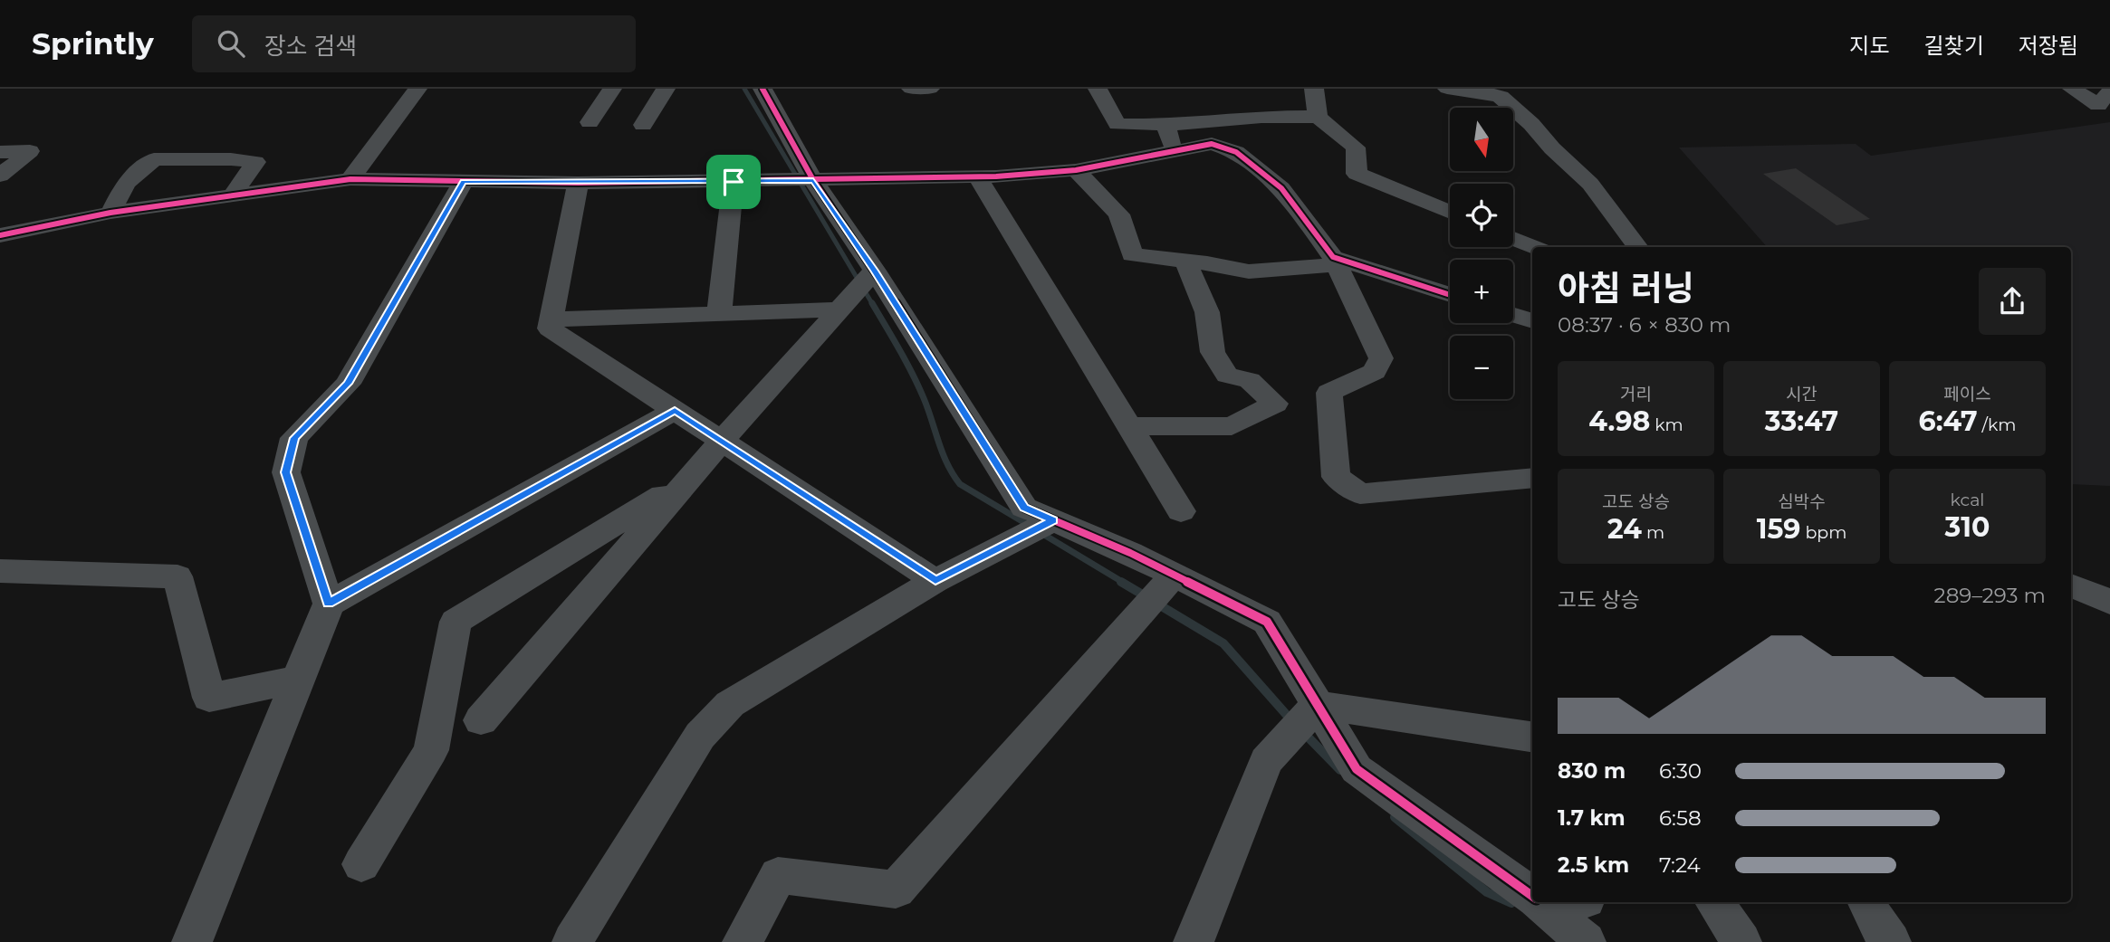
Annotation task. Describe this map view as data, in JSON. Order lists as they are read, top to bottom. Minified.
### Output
{"north":"bottom","page":{"header":"Sprintly","search":"장소 검색","nav":["지도","길찾기","저장됨"],"map_buttons":["+","−"],"heading":["아침 러닝","08:37 · 6 × 830 m"],"stats":[["거리","4.98 km"],["시간","33:47"],["페이스","6:47 /km"],["고도 상승","24 m"],["심박수","159 bpm"],["kcal","310"]],"chart":["고도 상승","289–293 m"],"list":[{"name":"830 m","note":"6:30"},{"name":"1.7 km","note":"6:58"},{"name":"2.5 km","note":"7:24"}]}}
